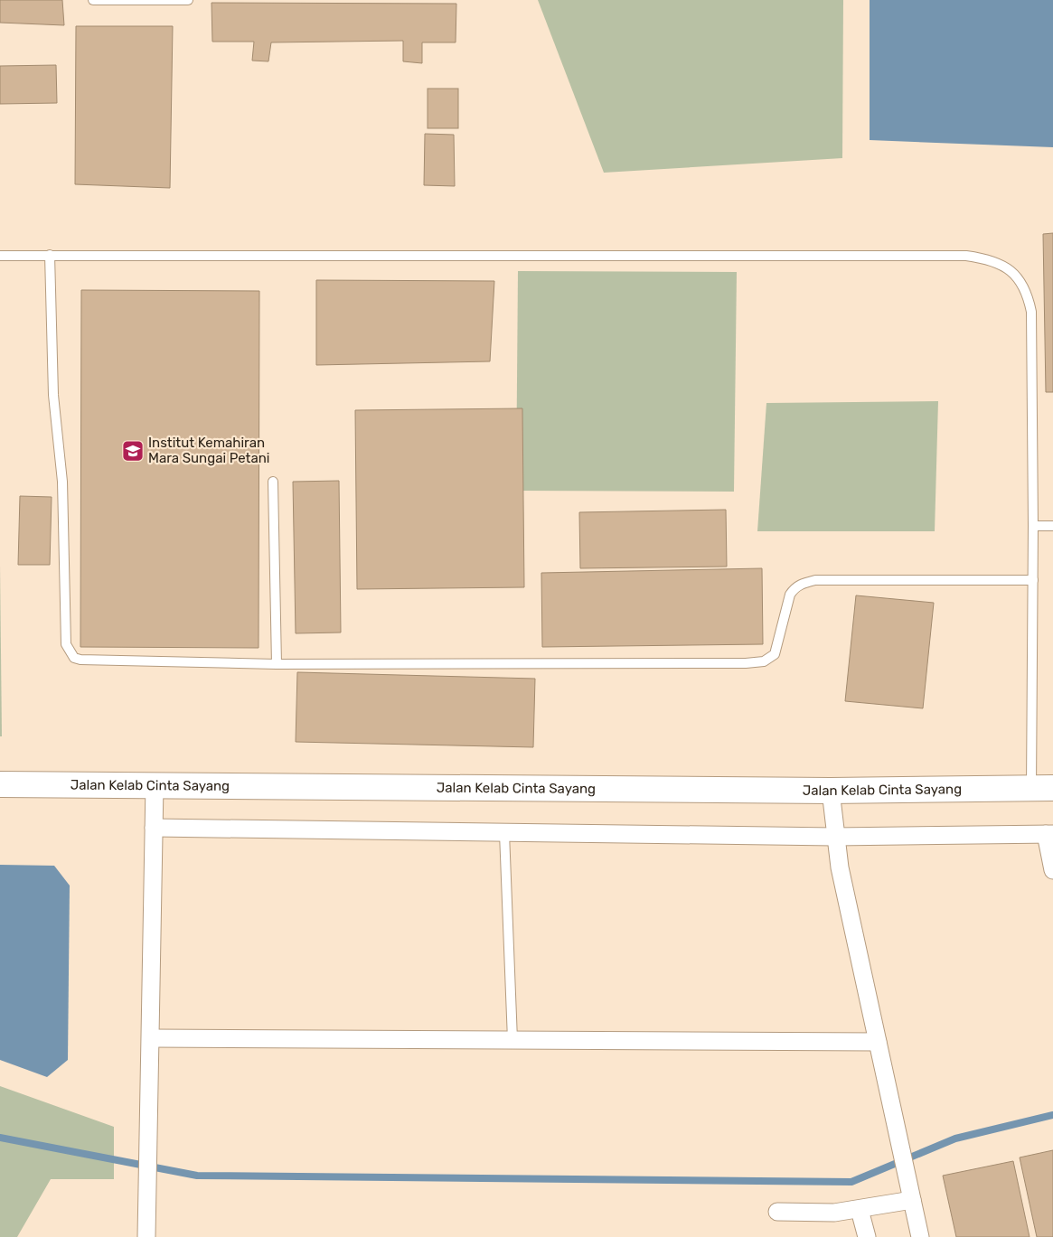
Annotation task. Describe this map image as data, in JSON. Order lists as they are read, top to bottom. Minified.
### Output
{"streets":{"main road":["Jalan Kelab Cinta Sayang"]},"places":{"school or university":["Institut Kemahiran Mara Sungai Petani"]}}
